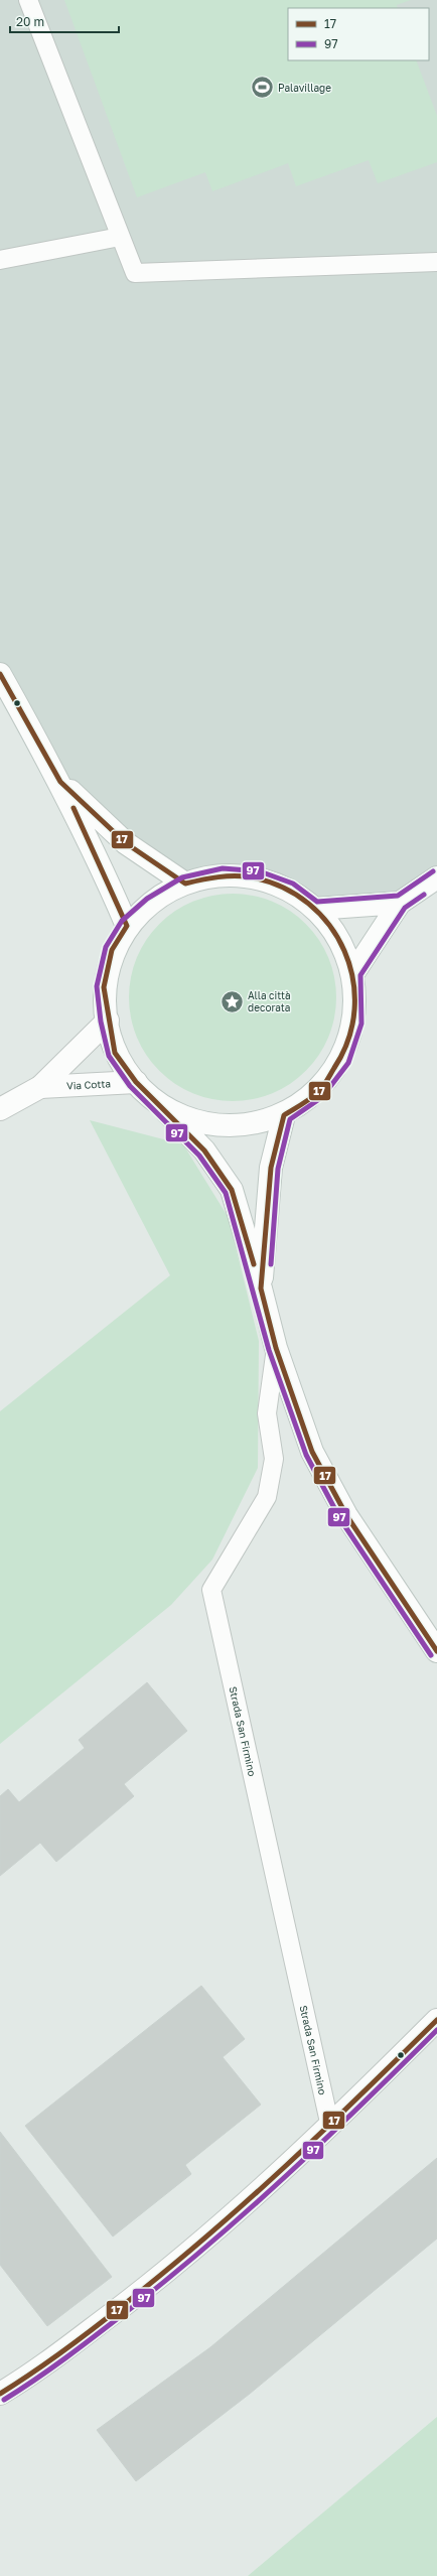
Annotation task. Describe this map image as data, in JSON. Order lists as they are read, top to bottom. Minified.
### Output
{"streets":{"street":["Via Cotta"],"lane":["Strada San Firmino"]},"places":{"sports":["Palavillage"],"place":["Alla città decorata"]},"lines":["transit line 17","transit line 97"],"legend":["17","97"],"scale_bar":"20 m"}
